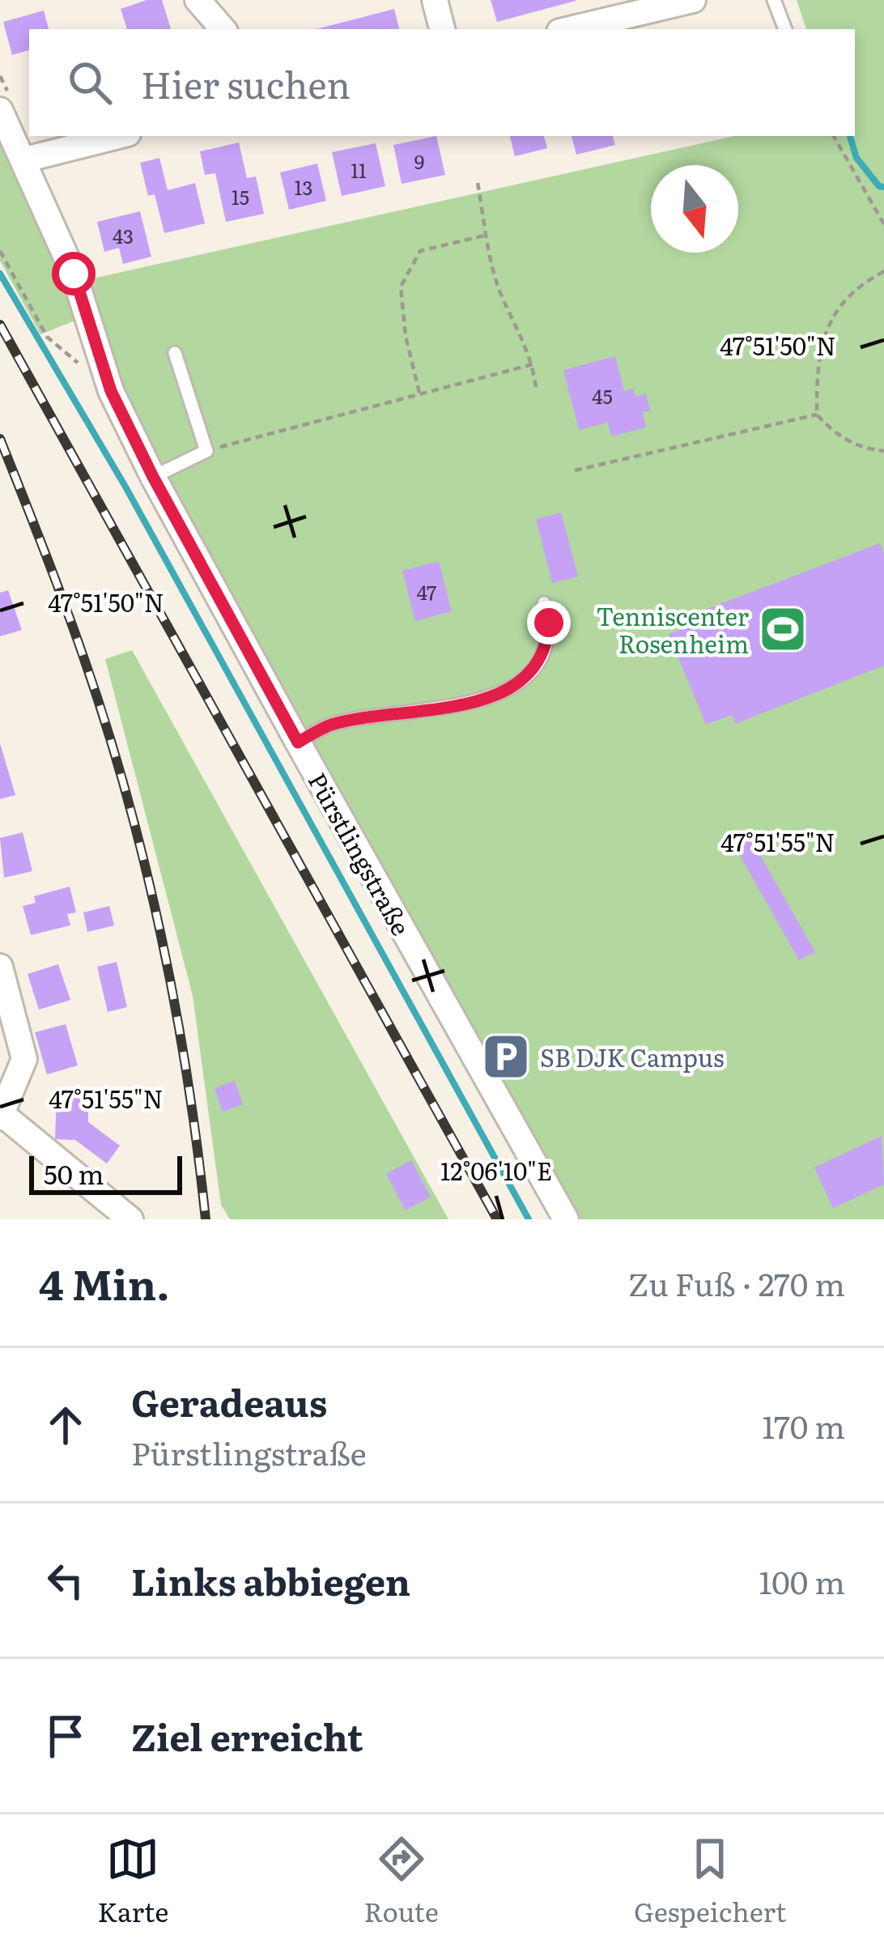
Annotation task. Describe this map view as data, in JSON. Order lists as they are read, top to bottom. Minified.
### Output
{"streets":{"street":["Pürstlingstraße"]},"places":{"sports":["Tenniscenter Rosenheim"],"parking":["SB DJK Campus"]},"house_numbers":["9","11","13","15","43","45","47"],"scale_bar":"50 m","north":"bottom","page":{"search":"Hier suchen","scale":"50 m","heading":["4 Min.","Zu Fuß · 270 m"],"list":[["Geradeaus","Pürstlingstraße","170 m"],["Links abbiegen","100 m"],"Ziel erreicht"],"nav":["Karte","Route","Gespeichert"]},"coordinates":["47°51'50\"N","47°51'55\"N","12°06'10\"E"]}
